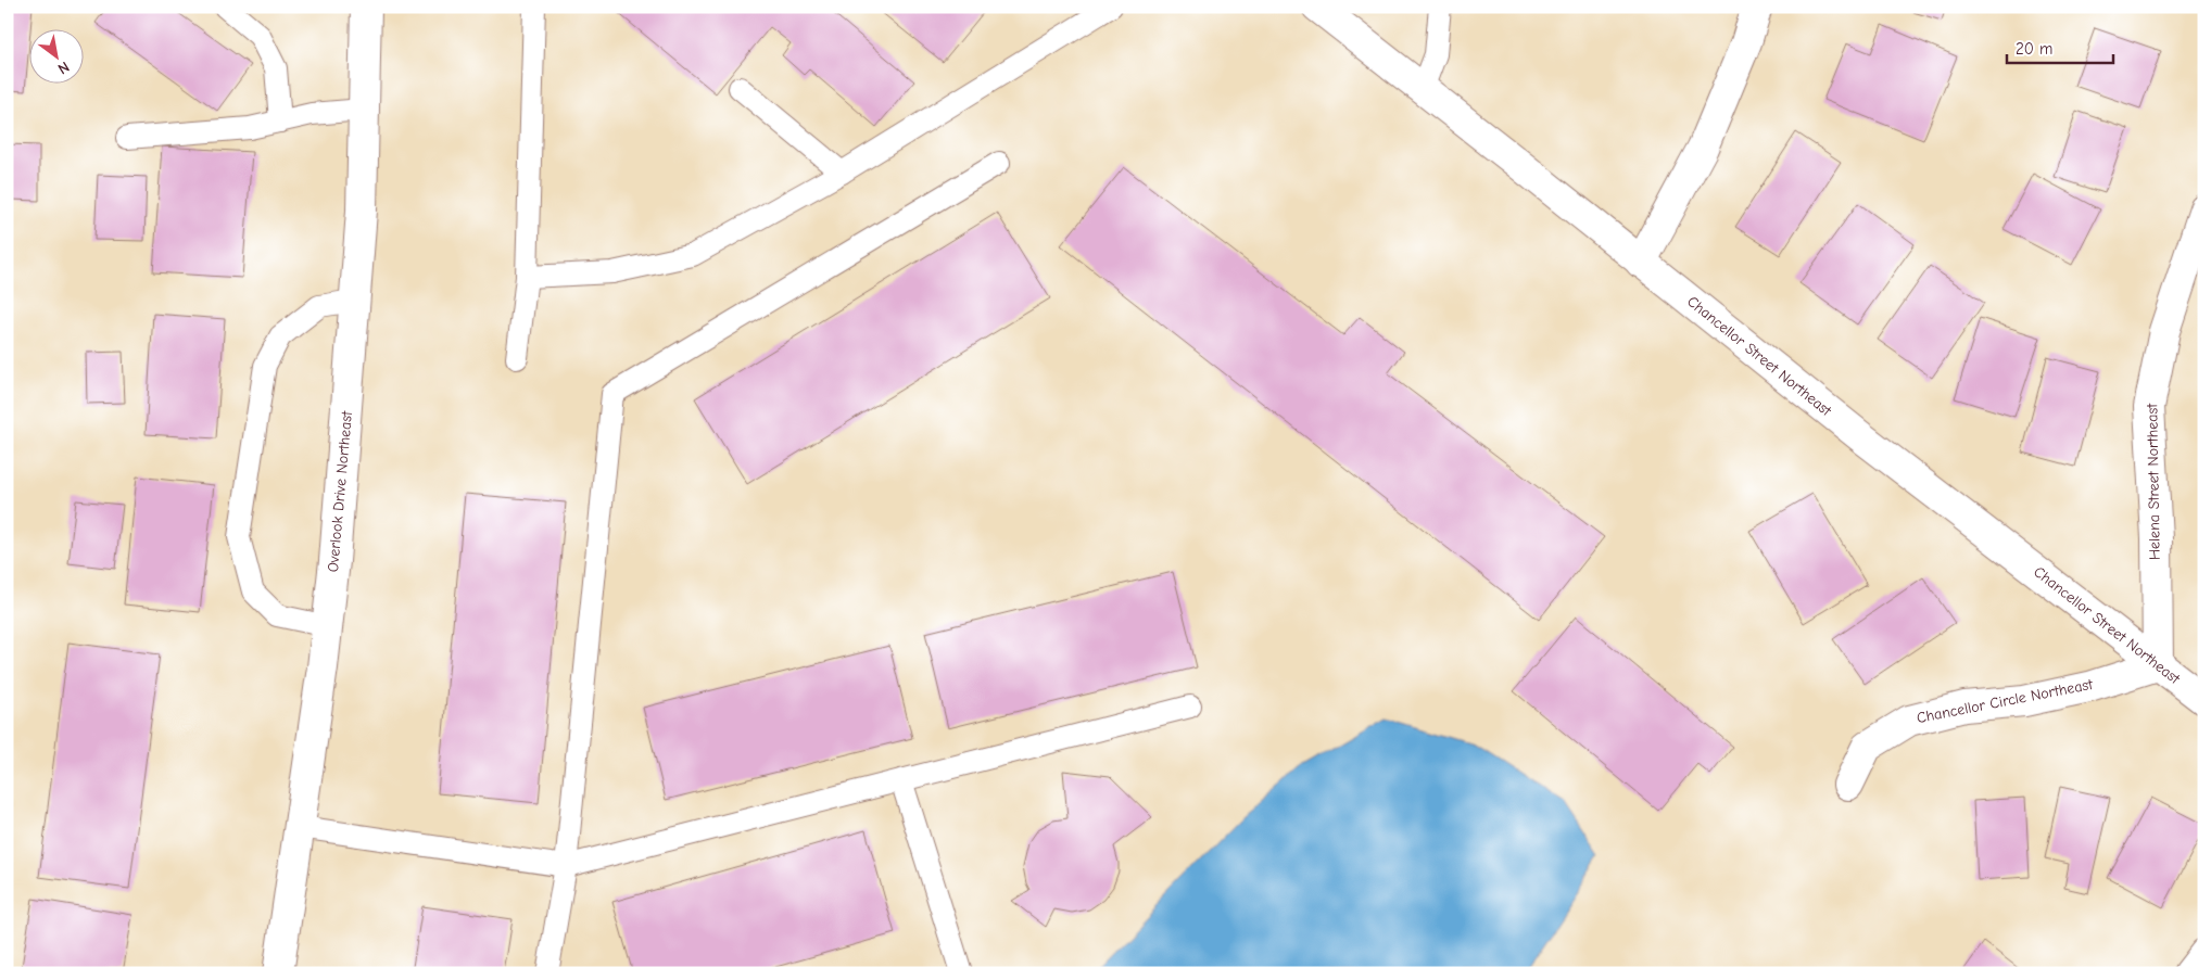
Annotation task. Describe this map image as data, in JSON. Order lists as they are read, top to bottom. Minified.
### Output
{"streets":{"street":["Chancellor Street Northeast","Helena Street Northeast","Overlook Drive Northeast","Chancellor Circle Northeast"]},"crossings":[["Chancellor Street Northeast","Helena Street Northeast"],["Chancellor Street Northeast","Chancellor Circle Northeast"],["Helena Street Northeast","Chancellor Circle Northeast"]],"scale_bar":"20 m","north":"bottom right"}
